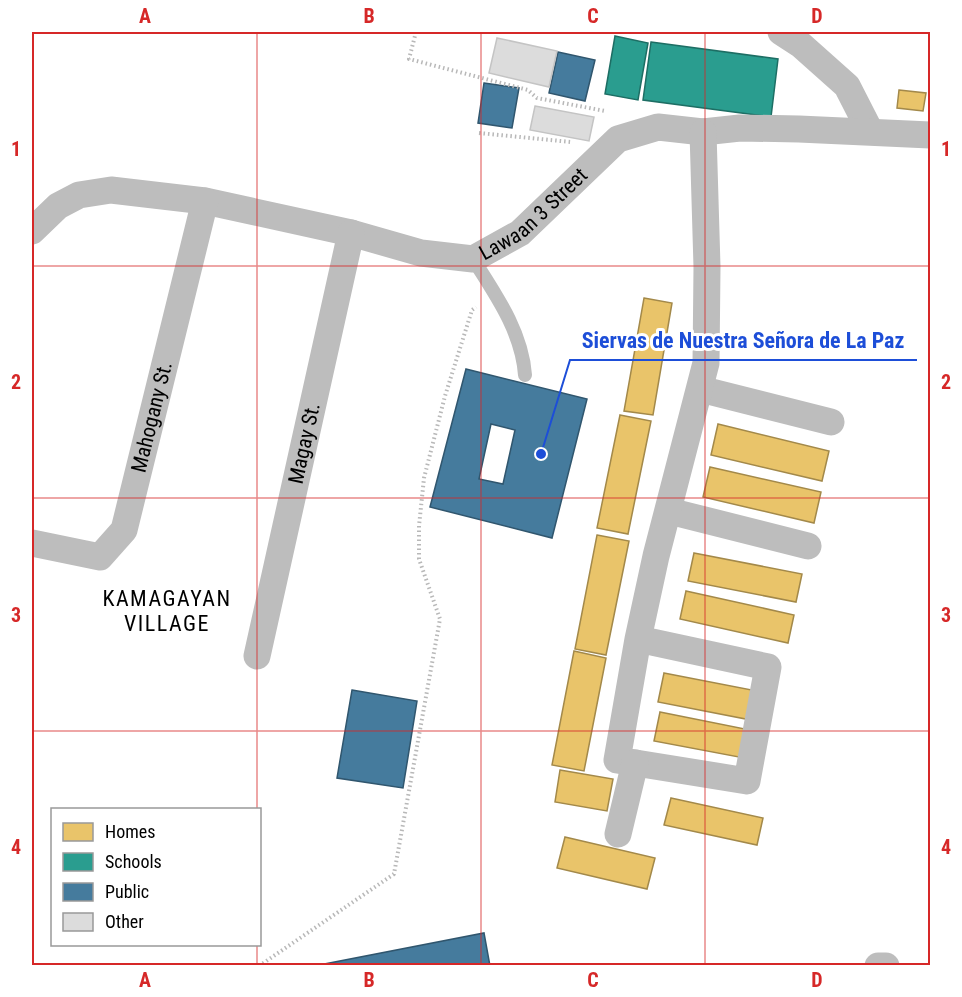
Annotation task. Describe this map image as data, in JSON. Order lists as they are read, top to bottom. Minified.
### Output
{"streets":{"street":["Lawaan 3 Street","Mahogany St.","Magay St."]},"crossings":[["Lawaan 3 Street","Mahogany St."],["Lawaan 3 Street","Magay St."]],"districts":["KAMAGAYAN VILLAGE"],"places":["Siervas de Nuestra Señora de La Paz"],"legend":["Homes","Schools","Public","Other"],"grid":{"columns":["A","B","C","D"],"rows":["1","2","3","4"]}}
